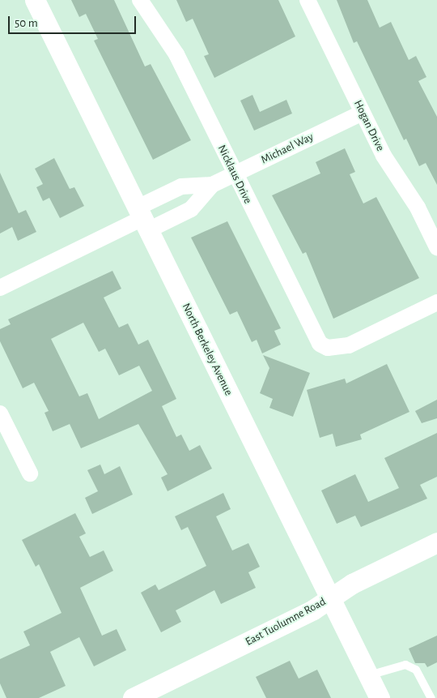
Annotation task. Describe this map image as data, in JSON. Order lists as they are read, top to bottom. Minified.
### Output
{"streets":{"street":["Hogan Drive","Michael Way","Nicklaus Drive","North Berkeley Avenue","East Tuolumne Road"]},"crossings":[["Hogan Drive","Michael Way"],["Michael Way","Nicklaus Drive"],["Michael Way","North Berkeley Avenue"],["North Berkeley Avenue","East Tuolumne Road"]],"scale_bar":"50 m"}
